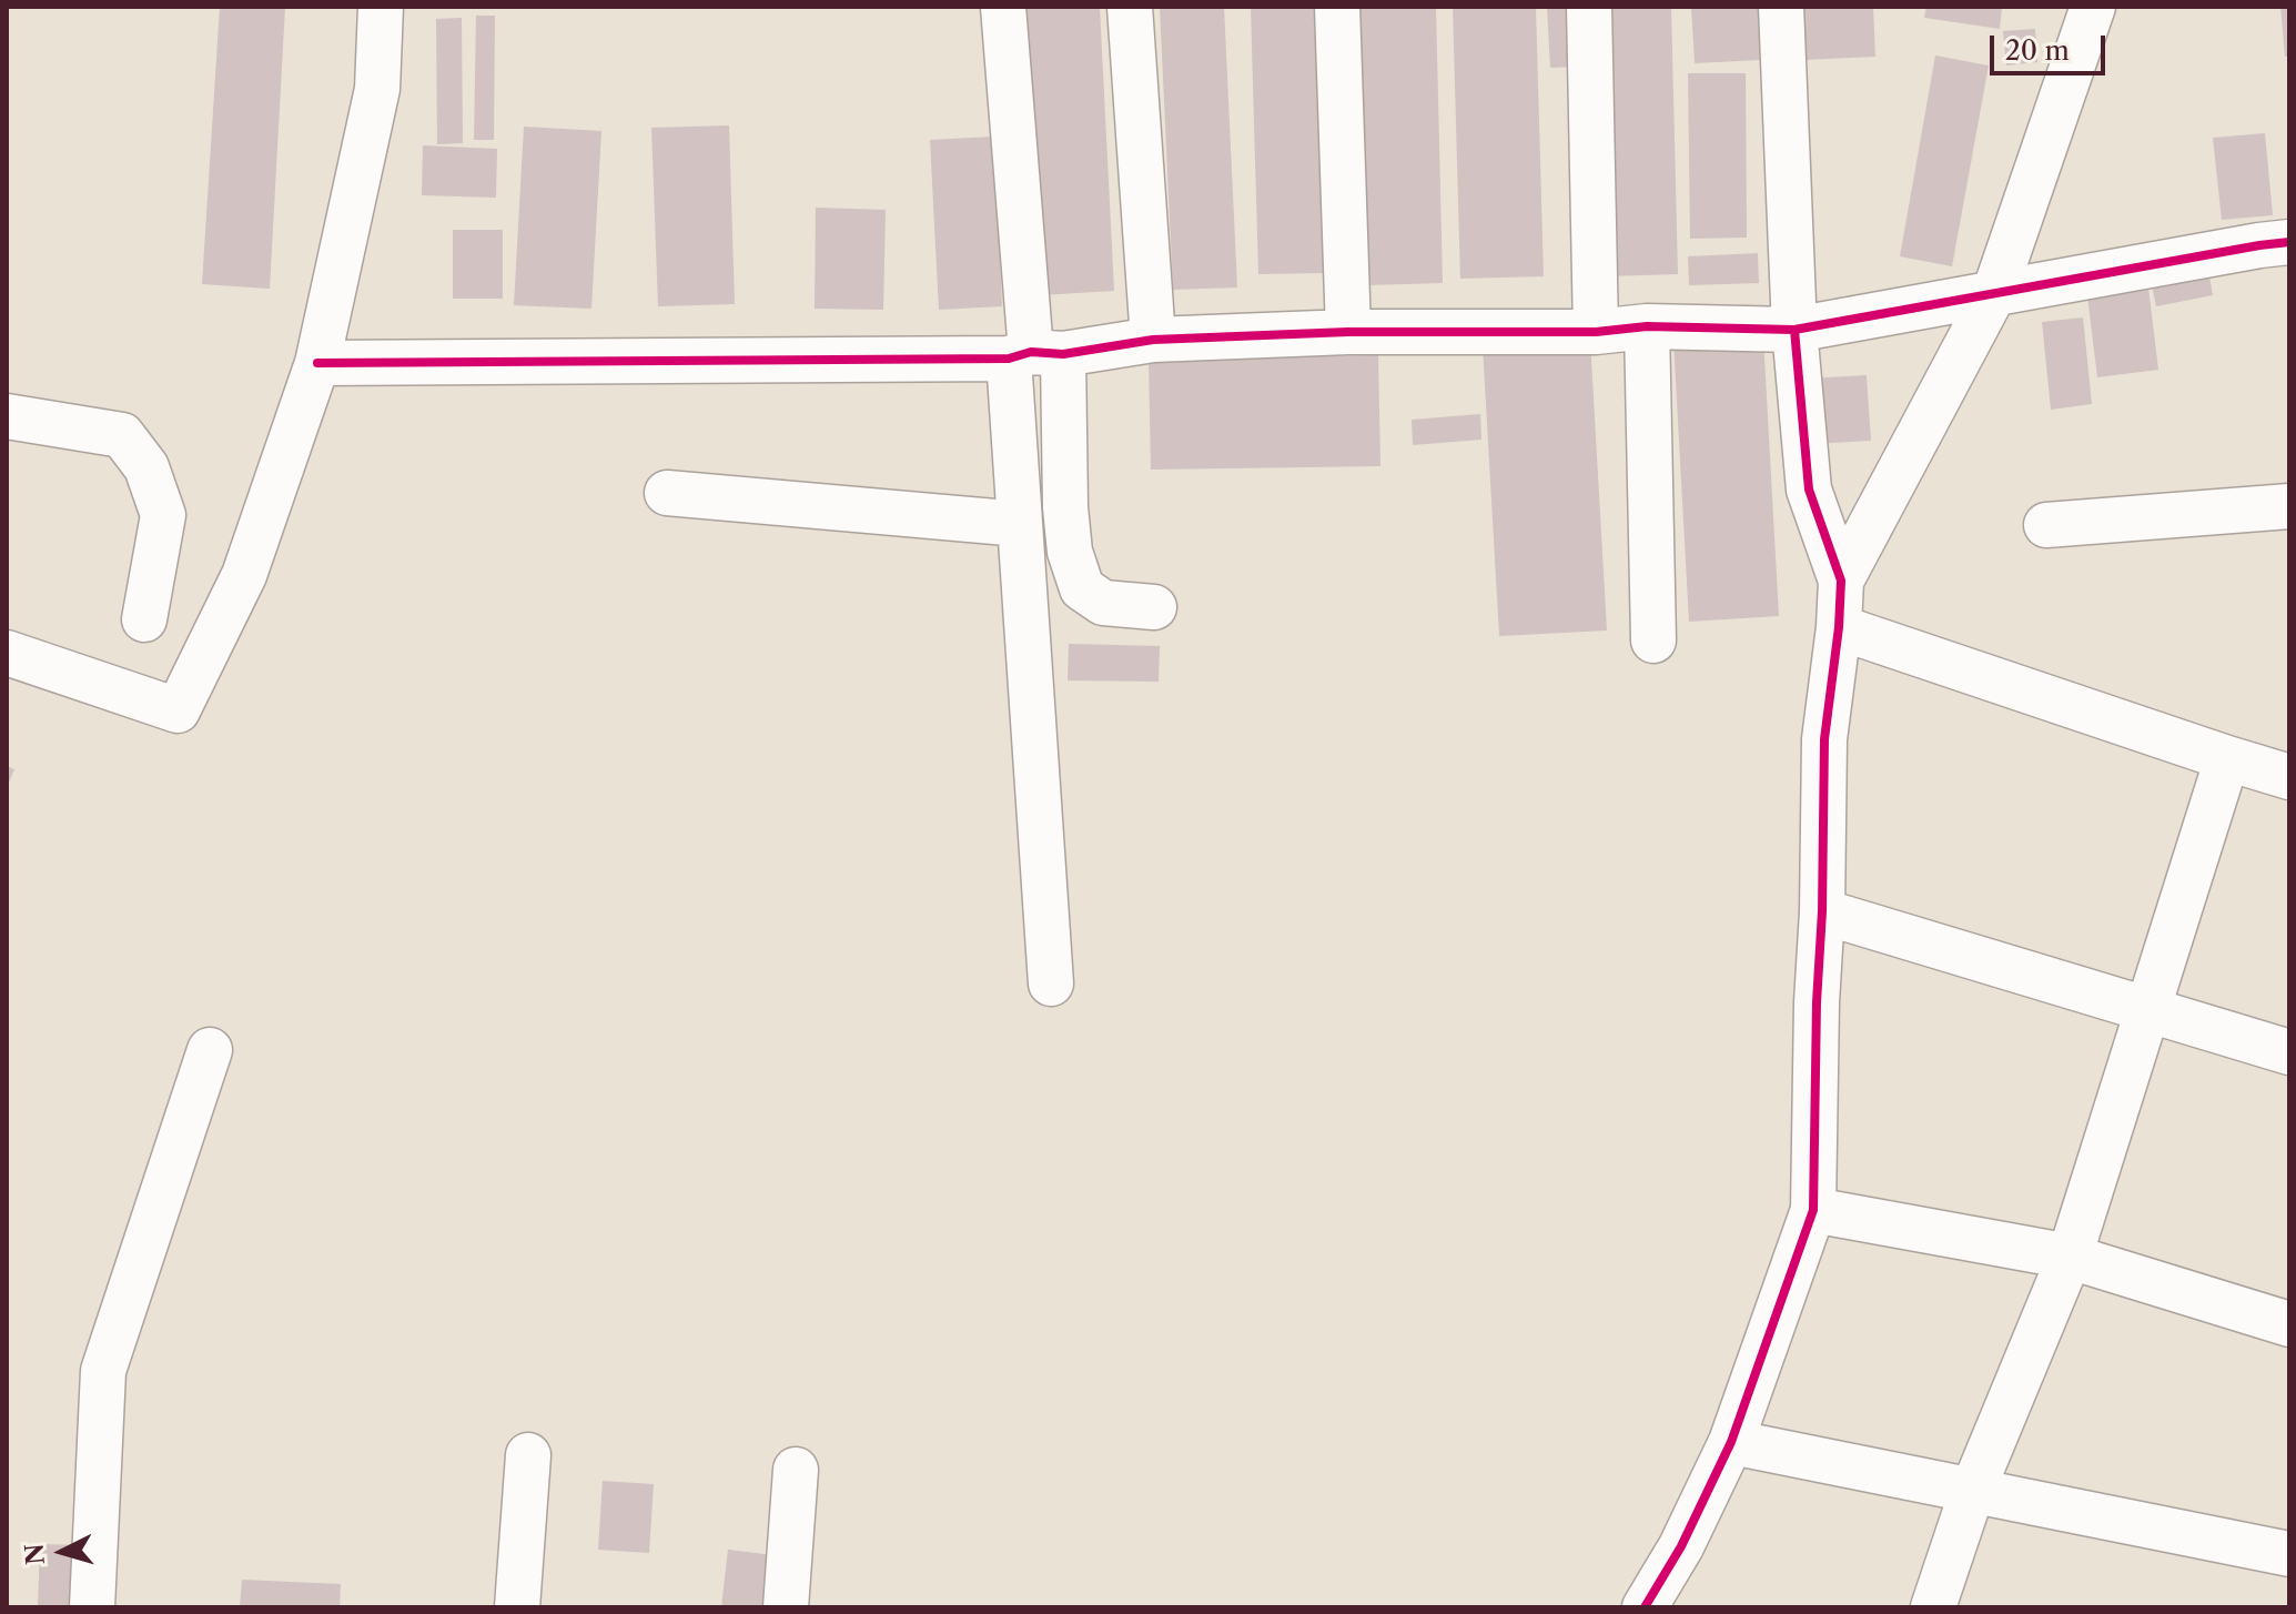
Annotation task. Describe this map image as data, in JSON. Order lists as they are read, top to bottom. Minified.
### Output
{"scale_bar":"20 m","north":"left"}
